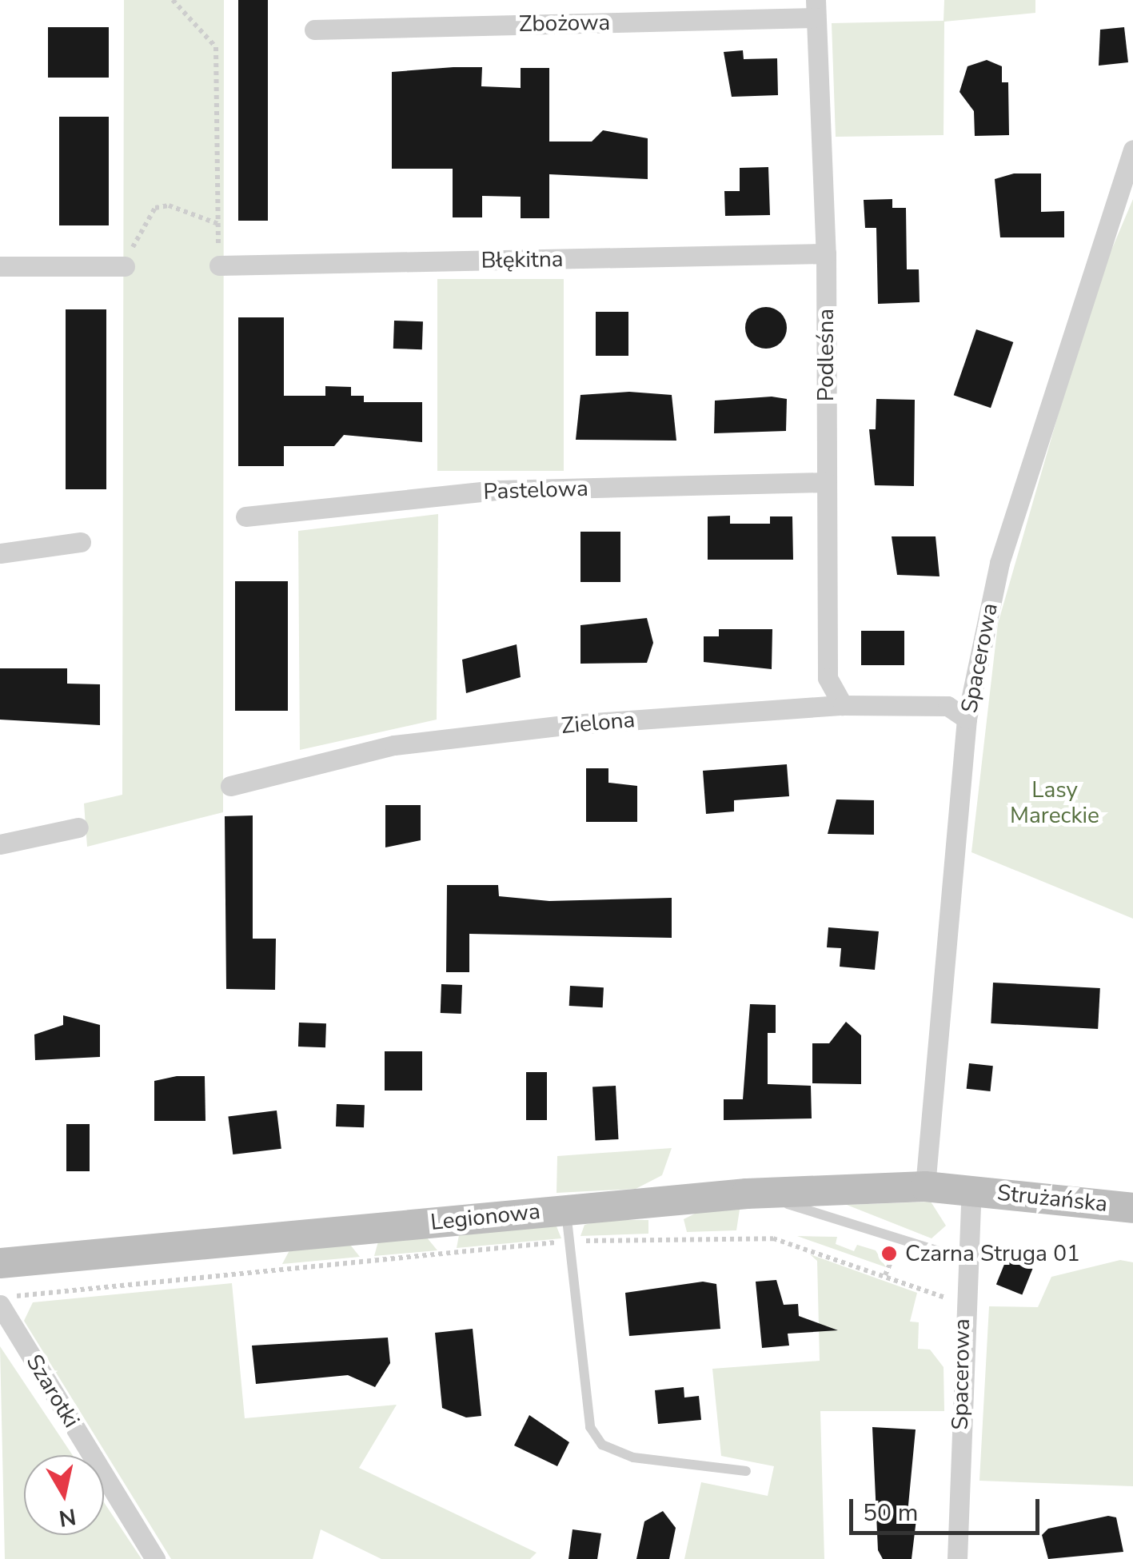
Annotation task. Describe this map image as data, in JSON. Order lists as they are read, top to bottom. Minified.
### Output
{"streets":{"main road":["Strużańska","Legionowa"],"street":["Zbożowa","Błękitna","Podleśna","Pastelowa","Spacerowa","Zielona","Szarotki"]},"crossings":[["Zbożowa","Podleśna"],["Błękitna","Podleśna"],["Podleśna","Pastelowa"],["Podleśna","Zielona"],["Spacerowa","Zielona"],["Spacerowa","Strużańska"],["Spacerowa","Legionowa"],["Strużańska","Legionowa"]],"parks":["Lasy Mareckie"],"places":["Czarna Struga 01"],"scale_bar":"50 m","north":"bottom"}
